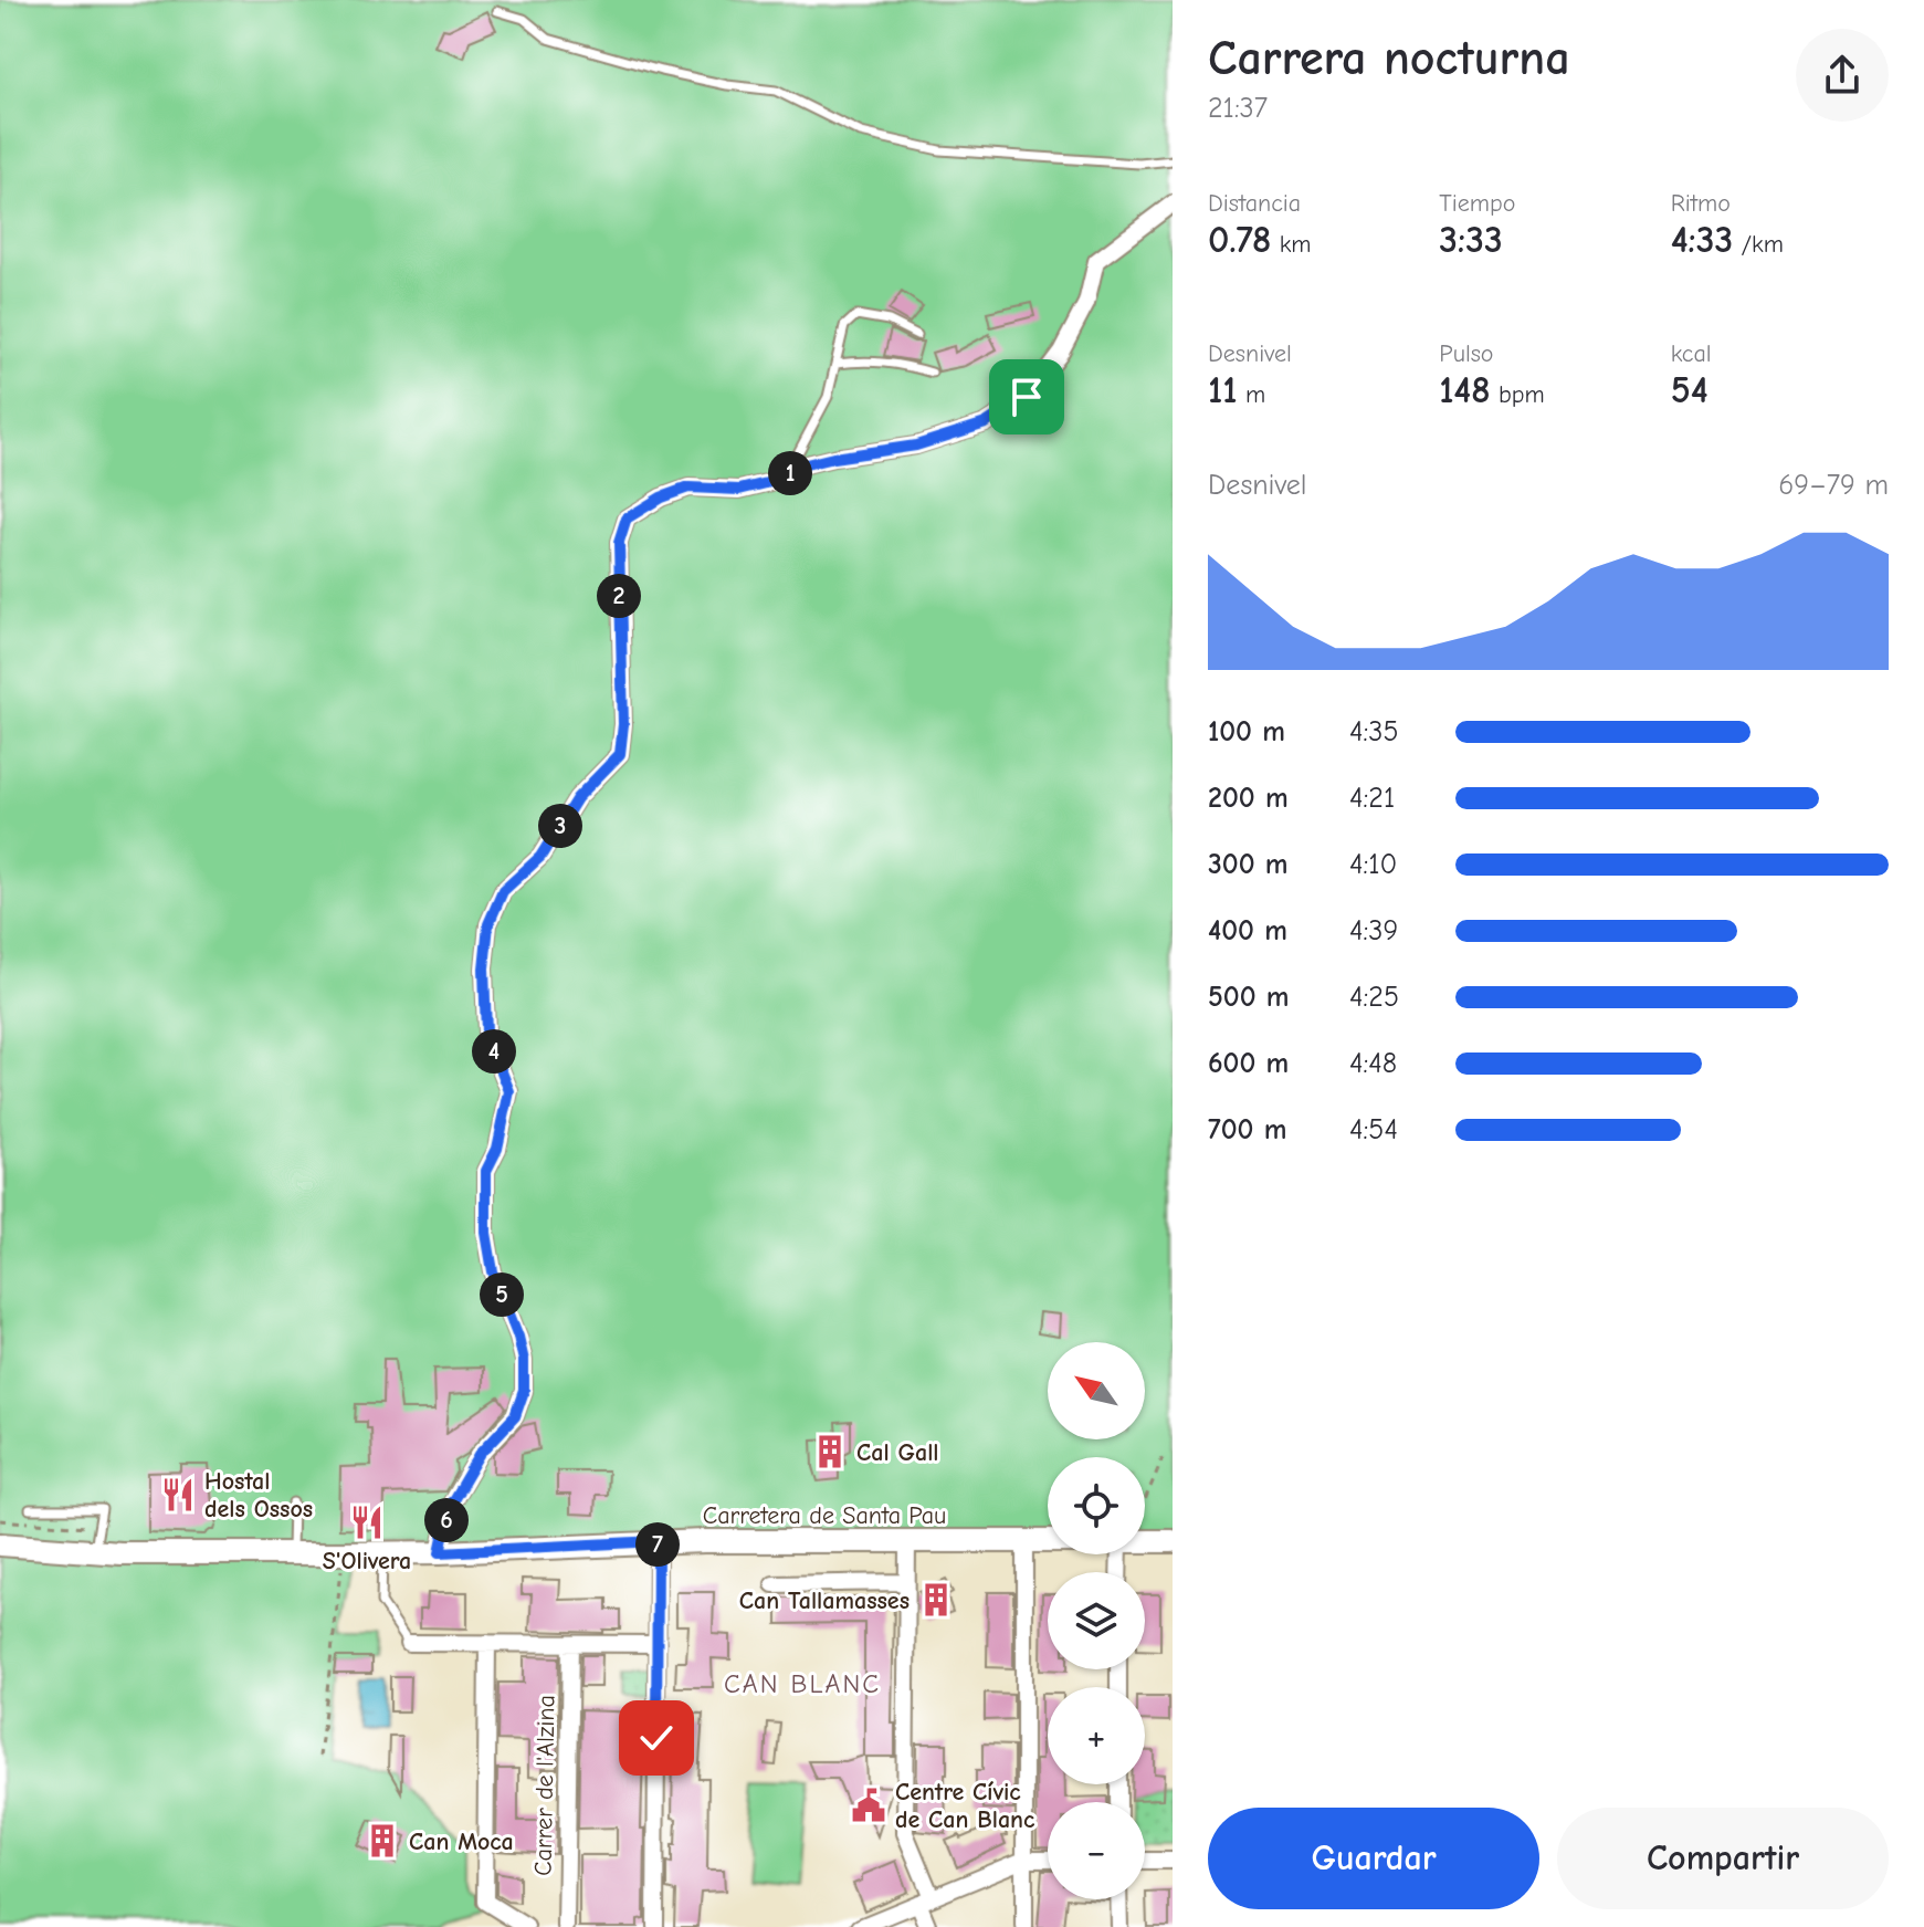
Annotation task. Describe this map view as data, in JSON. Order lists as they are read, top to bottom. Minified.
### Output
{"streets":{"main road":["Carretera de Santa Pau"],"street":["Carrer de l'Alzina"]},"districts":["CAN BLANC"],"places":{"building":["Cal Gall","Can Tallamasses","Can Moca"],"restaurant":["Hostal dels Ossos","S'Olivera"],"public building":["Centre Cívic de Can Blanc"]},"north":"top left","page":{"heading":["Carrera nocturna","21:37"],"stats":[["Distancia","0.78 km"],["Tiempo","3:33"],["Ritmo","4:33 /km"],["Desnivel","11 m"],["Pulso","148 bpm"],["kcal","54"]],"pins":["1","2","3","4","5","6","7"],"chart":["Desnivel","69–79 m"],"list":[{"name":"100 m","note":"4:35"},{"name":"200 m","note":"4:21"},{"name":"300 m","note":"4:10"},{"name":"400 m","note":"4:39"},{"name":"500 m","note":"4:25"},{"name":"600 m","note":"4:48"},{"name":"700 m","note":"4:54"}],"map_buttons":["+","−"],"buttons":["Guardar","Compartir"]}}
